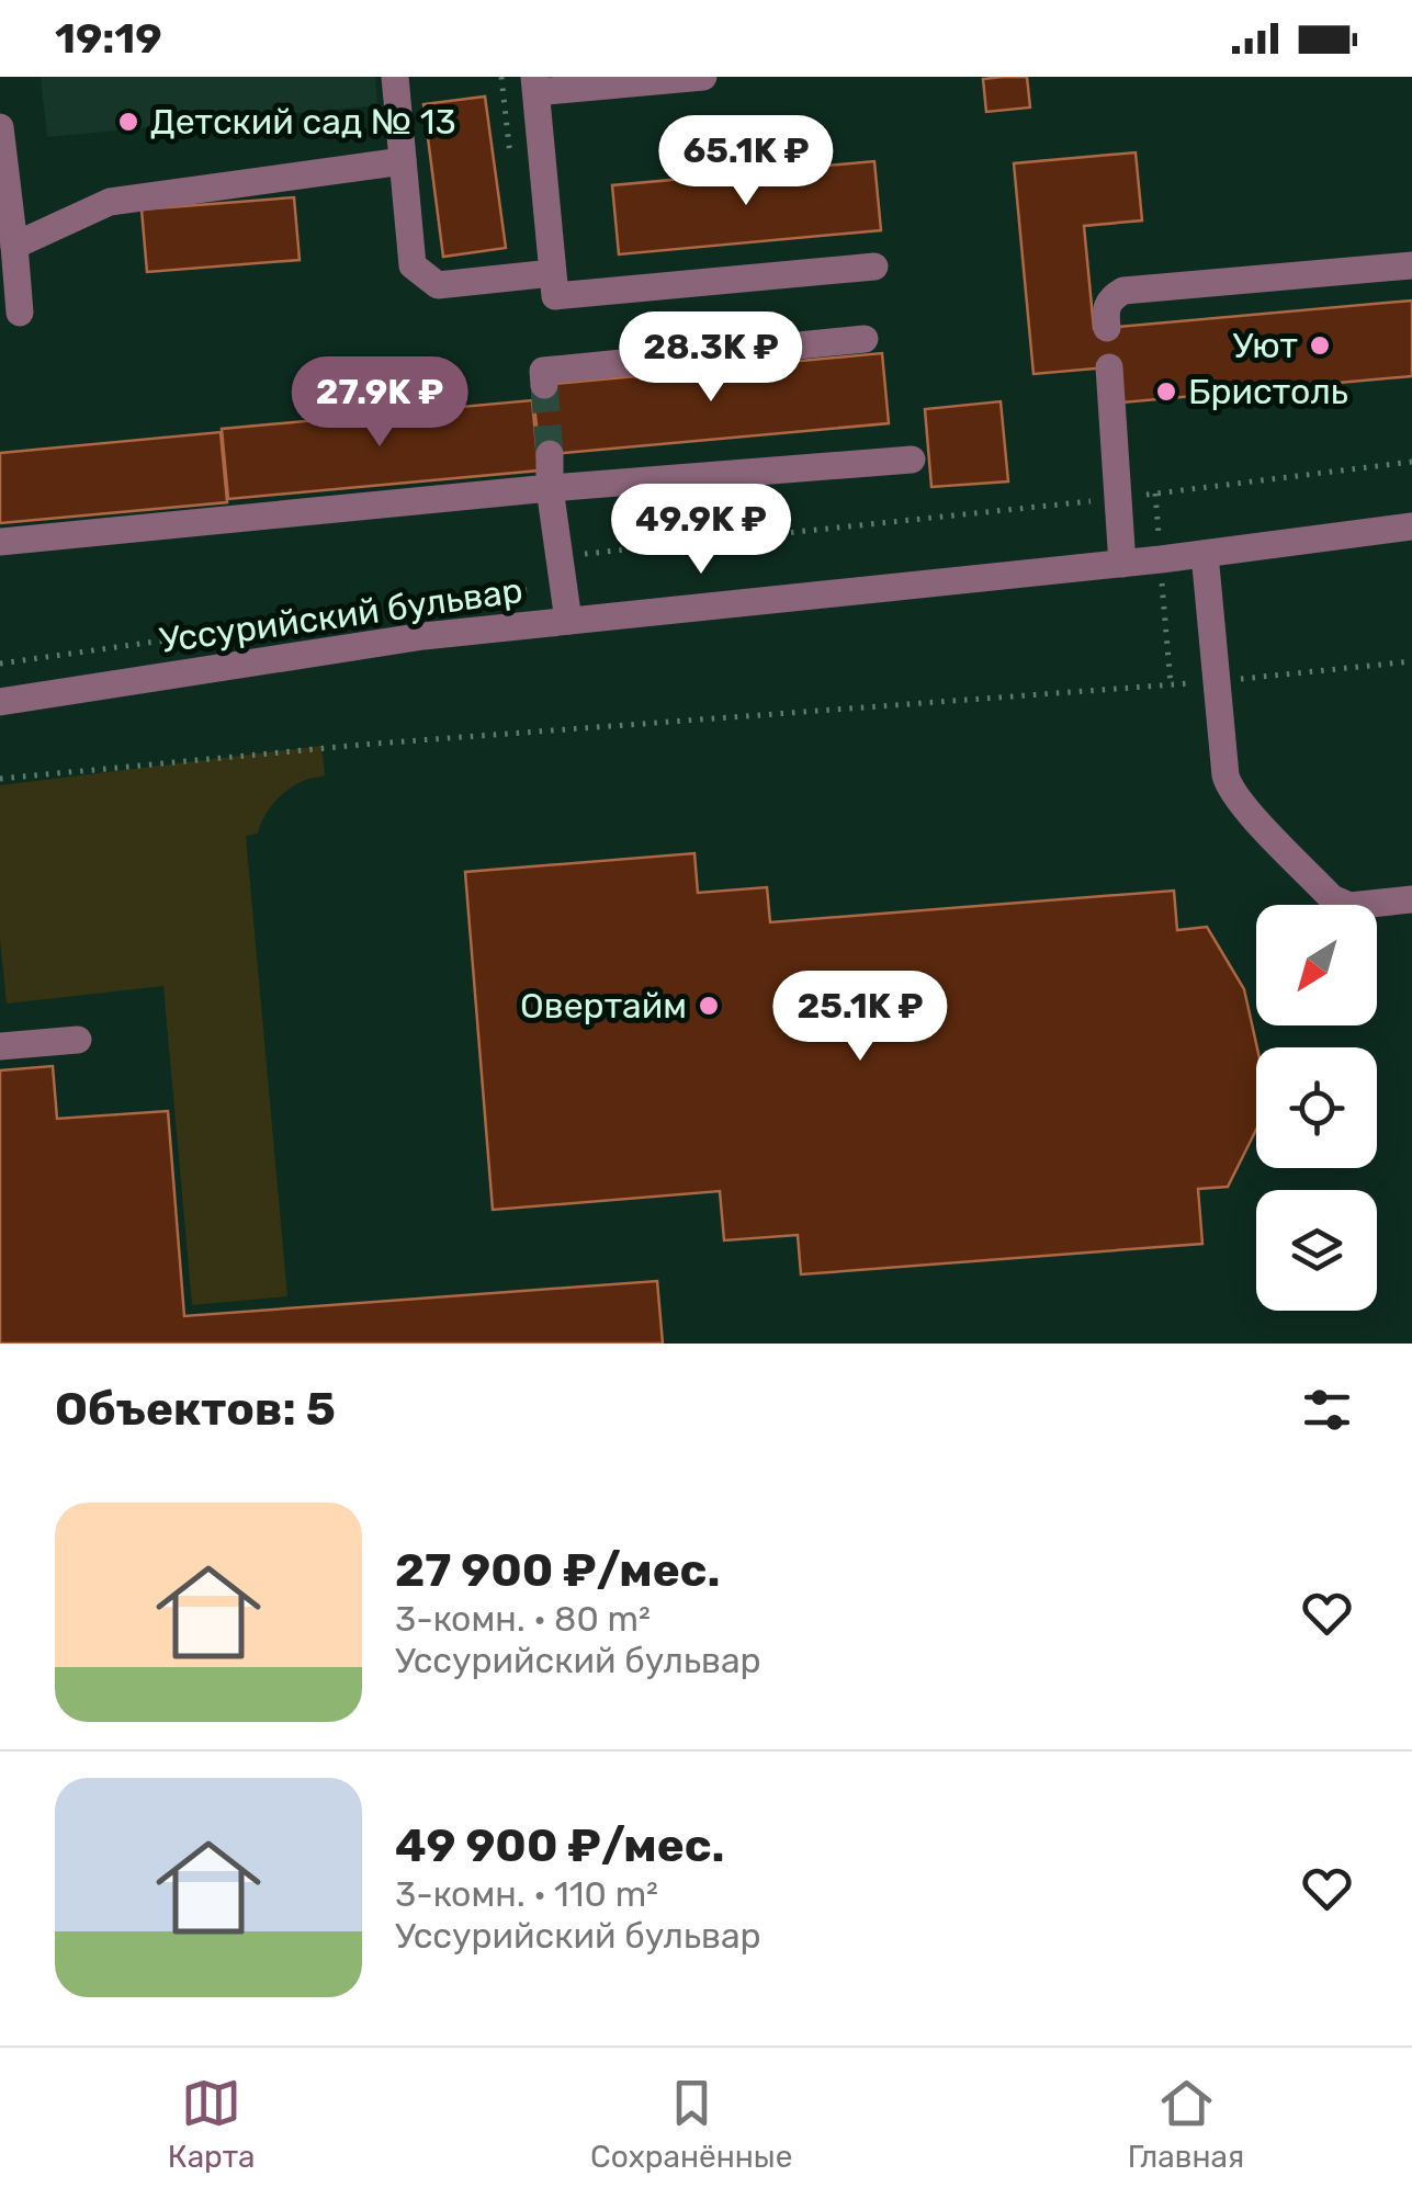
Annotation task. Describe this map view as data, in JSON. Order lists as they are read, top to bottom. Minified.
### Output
{"streets":{"street":["Уссурийский бульвар"]},"places":["Детский сад № 13","Уют","Бристоль","Овертайм"],"north":"bottom left","page":{"status":"19:19","price":["65.1K ₽","28.3K ₽","27.9K ₽","49.9K ₽","25.1K ₽"],"heading":"Объектов: 5","list":[{"name":"27 900 ₽/мес.","note":"3-комн. · 80 m² · Уссурийский бульвар"},{"name":"49 900 ₽/мес.","note":"3-комн. · 110 m² · Уссурийский бульвар"}],"tabs":["Карта","Сохранённые","Главная"]}}
